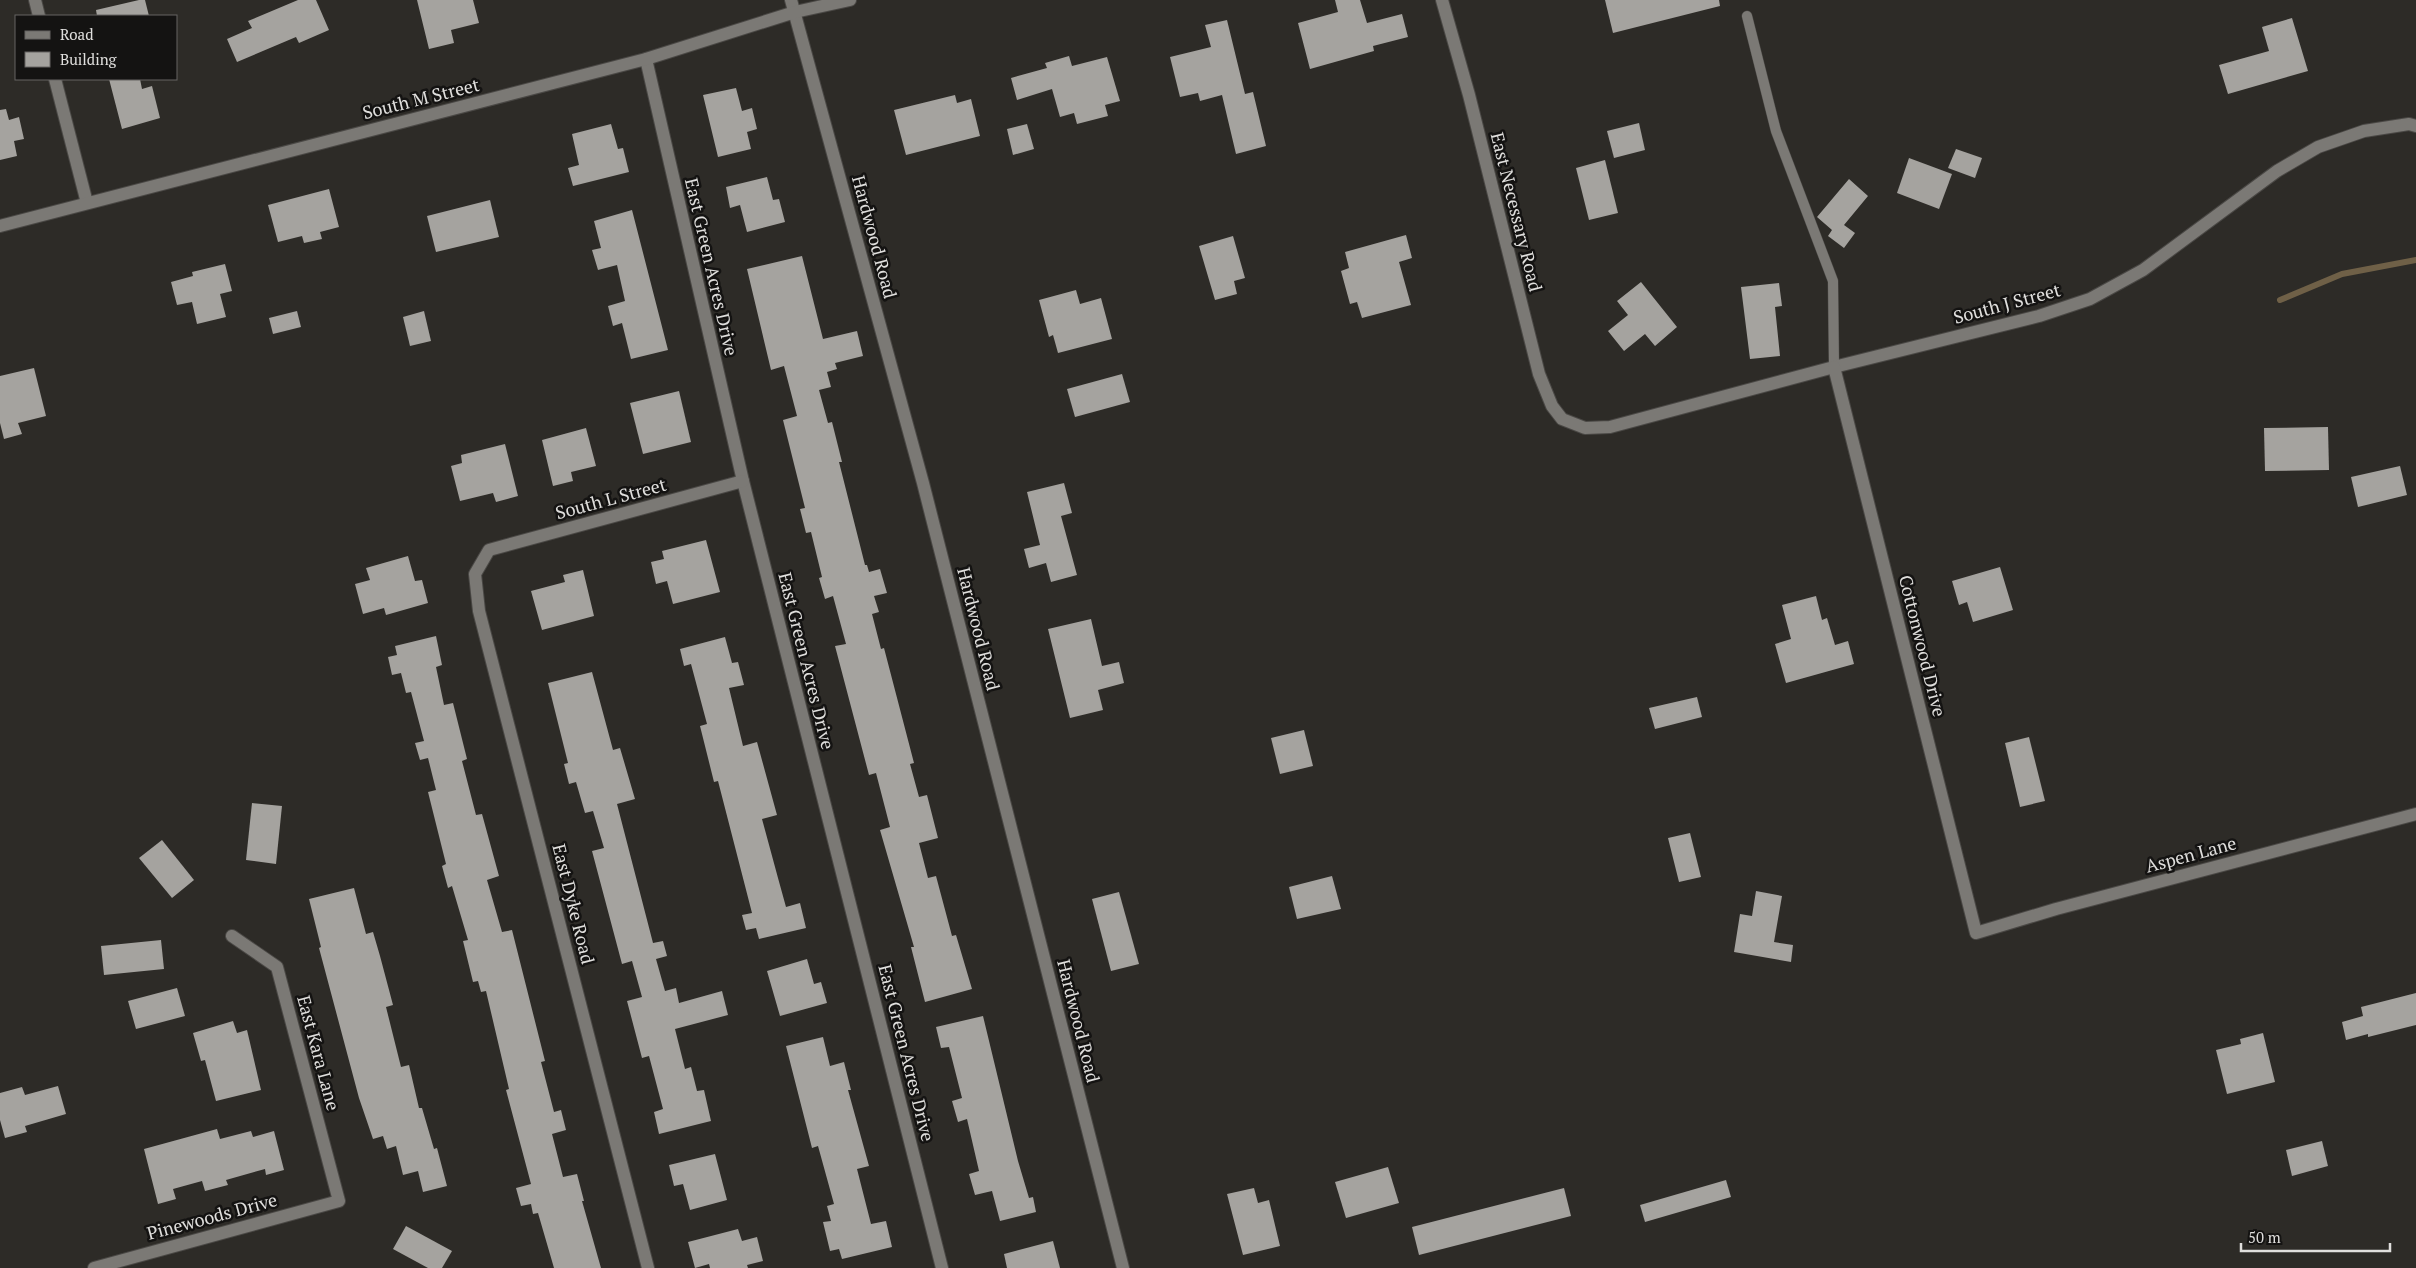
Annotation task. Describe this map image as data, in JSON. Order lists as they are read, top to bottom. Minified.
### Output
{"streets":{"street":["South M Street","East Necessary Road","Hardwood Road","East Green Acres Drive","South J Street","South L Street","Cottonwood Drive","Aspen Lane","East Dyke Road","East Kara Lane","Pinewoods Drive"]},"crossings":[["South M Street","Hardwood Road"],["South M Street","East Green Acres Drive"],["East Necessary Road","South J Street"],["East Green Acres Drive","South L Street"],["South J Street","Cottonwood Drive"],["South L Street","East Dyke Road"],["Cottonwood Drive","Aspen Lane"],["East Kara Lane","Pinewoods Drive"]],"legend":["Road","Building"],"scale_bar":"50 m"}
